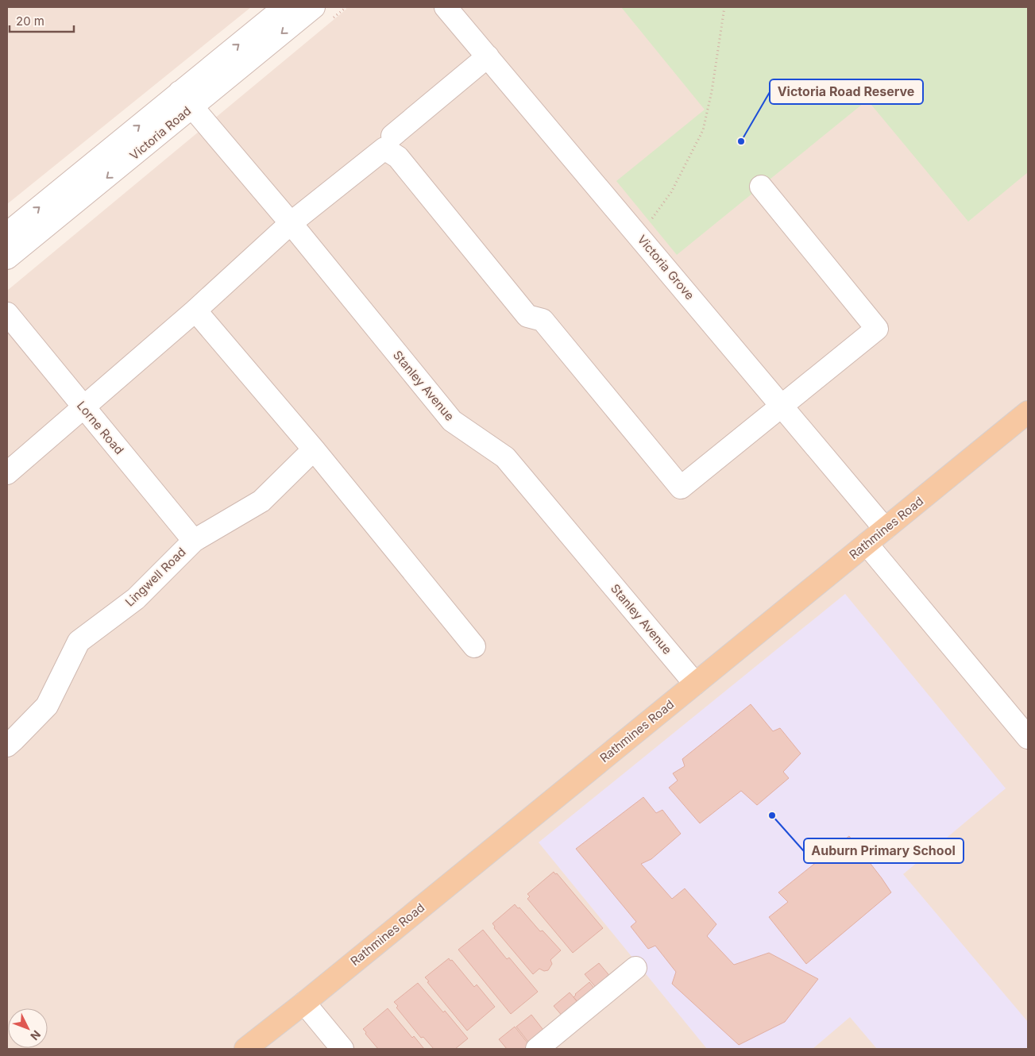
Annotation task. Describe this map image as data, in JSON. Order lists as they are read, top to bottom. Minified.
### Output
{"streets":{"main road":["Rathmines Road"],"street":["Victoria Road","Victoria Grove","Stanley Avenue","Lorne Road","Lingwell Road"]},"crossings":[["Victoria Road","Stanley Avenue"],["Victoria Grove","Rathmines Road"],["Stanley Avenue","Rathmines Road"],["Lorne Road","Lingwell Road"]],"places":["Victoria Road Reserve","Auburn Primary School"],"scale_bar":"20 m","north":"bottom right"}
